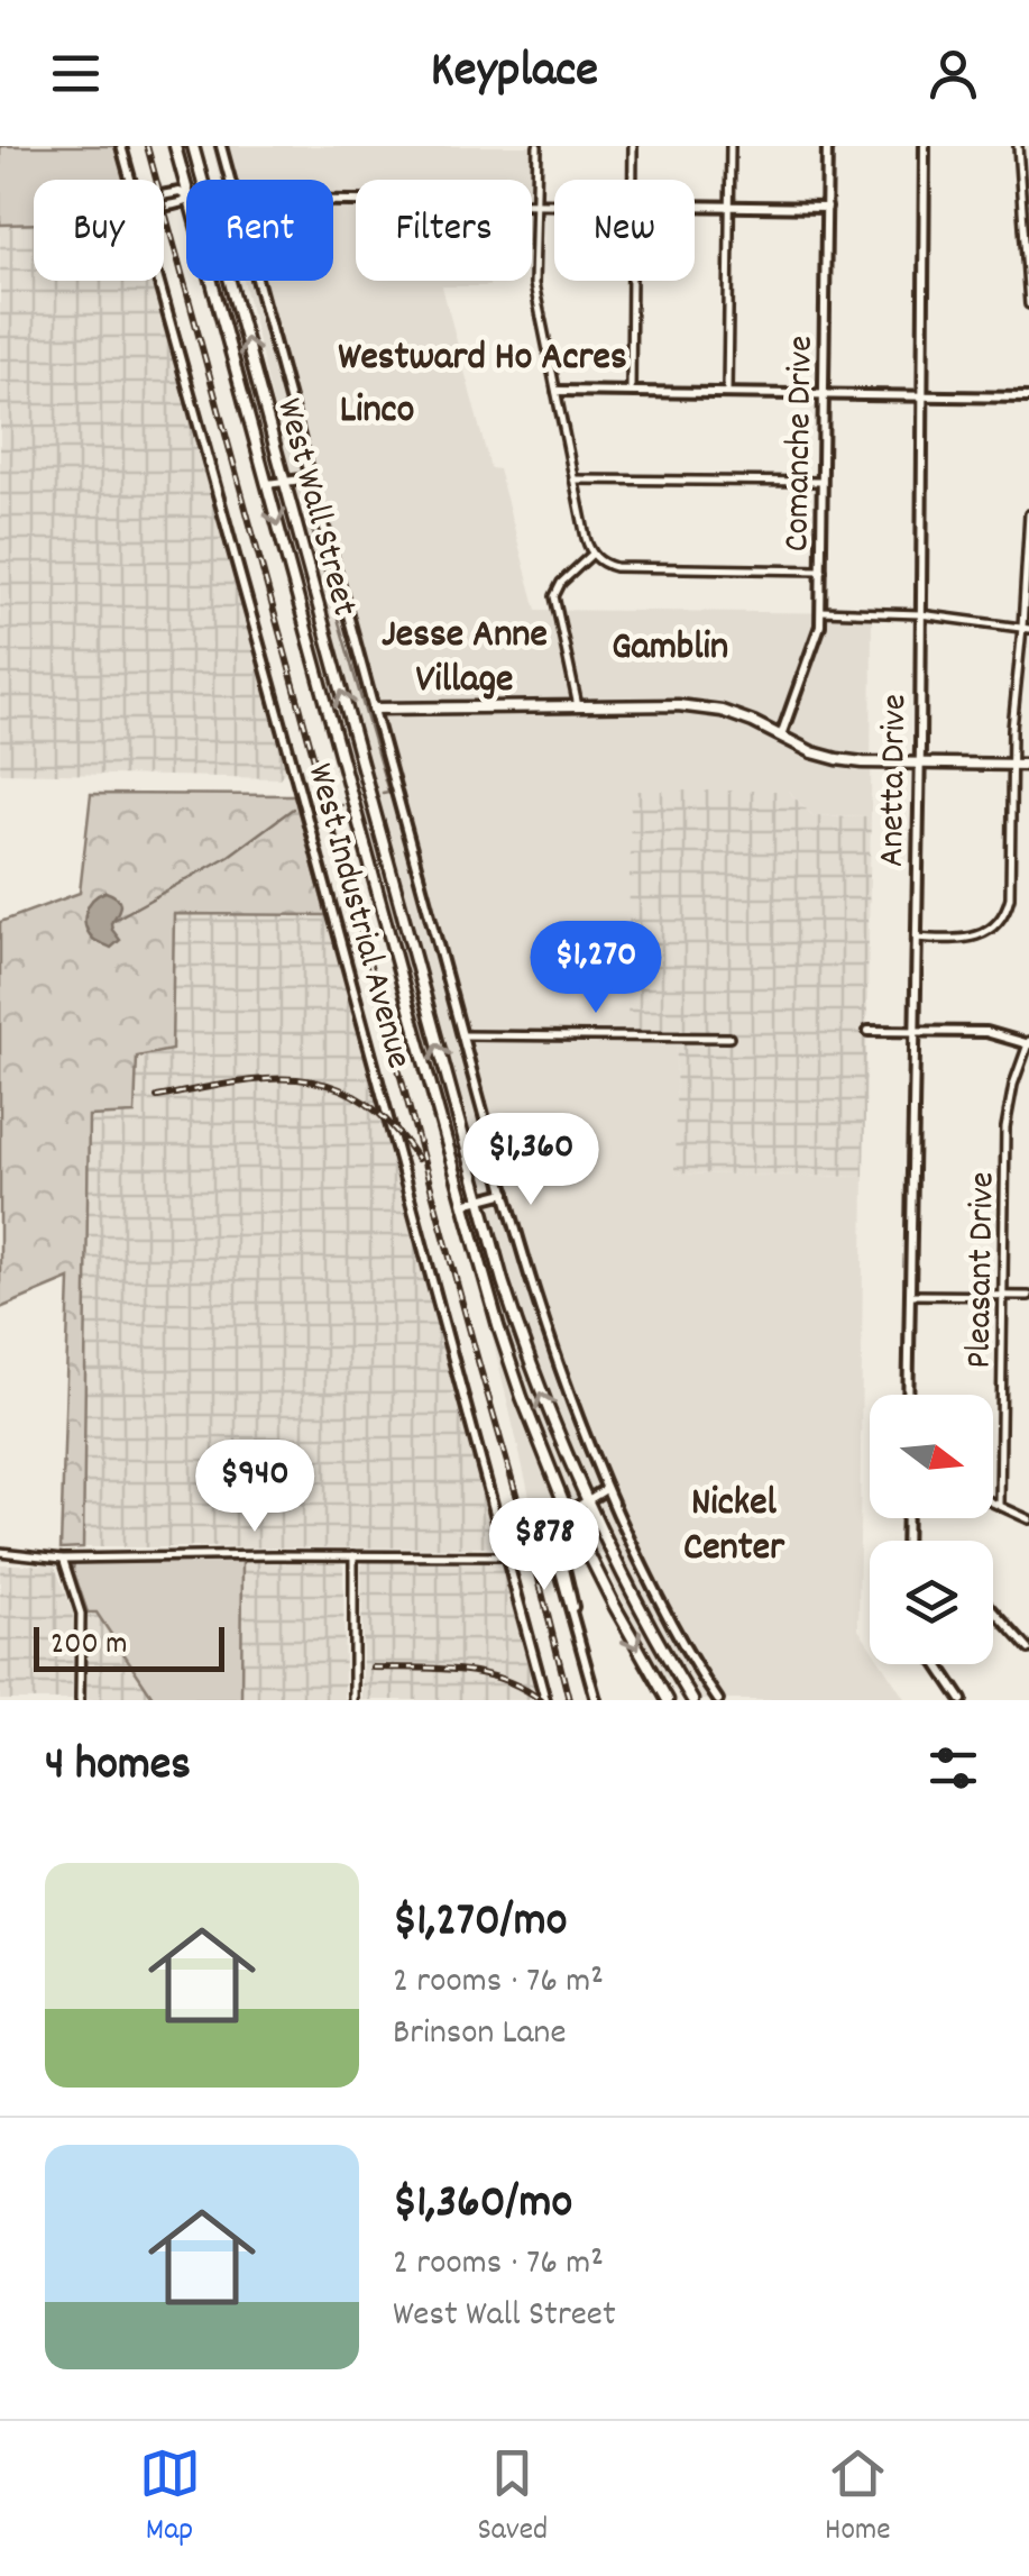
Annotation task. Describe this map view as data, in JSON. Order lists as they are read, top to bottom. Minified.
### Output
{"streets":{"main road":["West Wall Street"],"street":["Comanche Drive","Anetta Drive","West Industrial Avenue","Pleasant Drive"]},"districts":["Westward Ho Acres","Linco","Jesse Anne Village","Gamblin","Nickel Center"],"scale_bar":"200 m","north":"right","page":{"header":"Keyplace","chip":["Buy","Rent","Filters","New"],"price":["$1,270","$1,360","$940","$878"],"scale":"200 m","heading":"4 homes","list":[{"name":"$1,270/mo","note":"2 rooms · 76 m² · Brinson Lane"},{"name":"$1,360/mo","note":"2 rooms · 76 m² · West Wall Street"}],"tabs":["Map","Saved","Home"]}}
